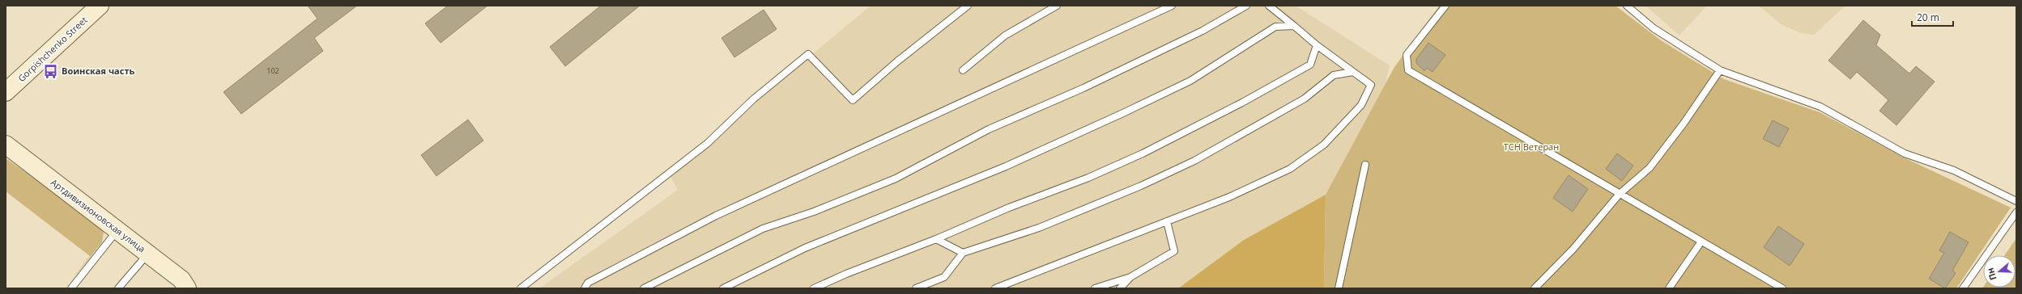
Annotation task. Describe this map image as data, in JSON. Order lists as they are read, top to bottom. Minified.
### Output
{"streets":{"street":["Gorpishchenko Street","Артдивизионовская улица"]},"parks":["ТСН Ветеран"],"places":{"bus stop":["Воинская часть"]},"house_numbers":["102"],"scale_bar":"20 m","north":"left"}
